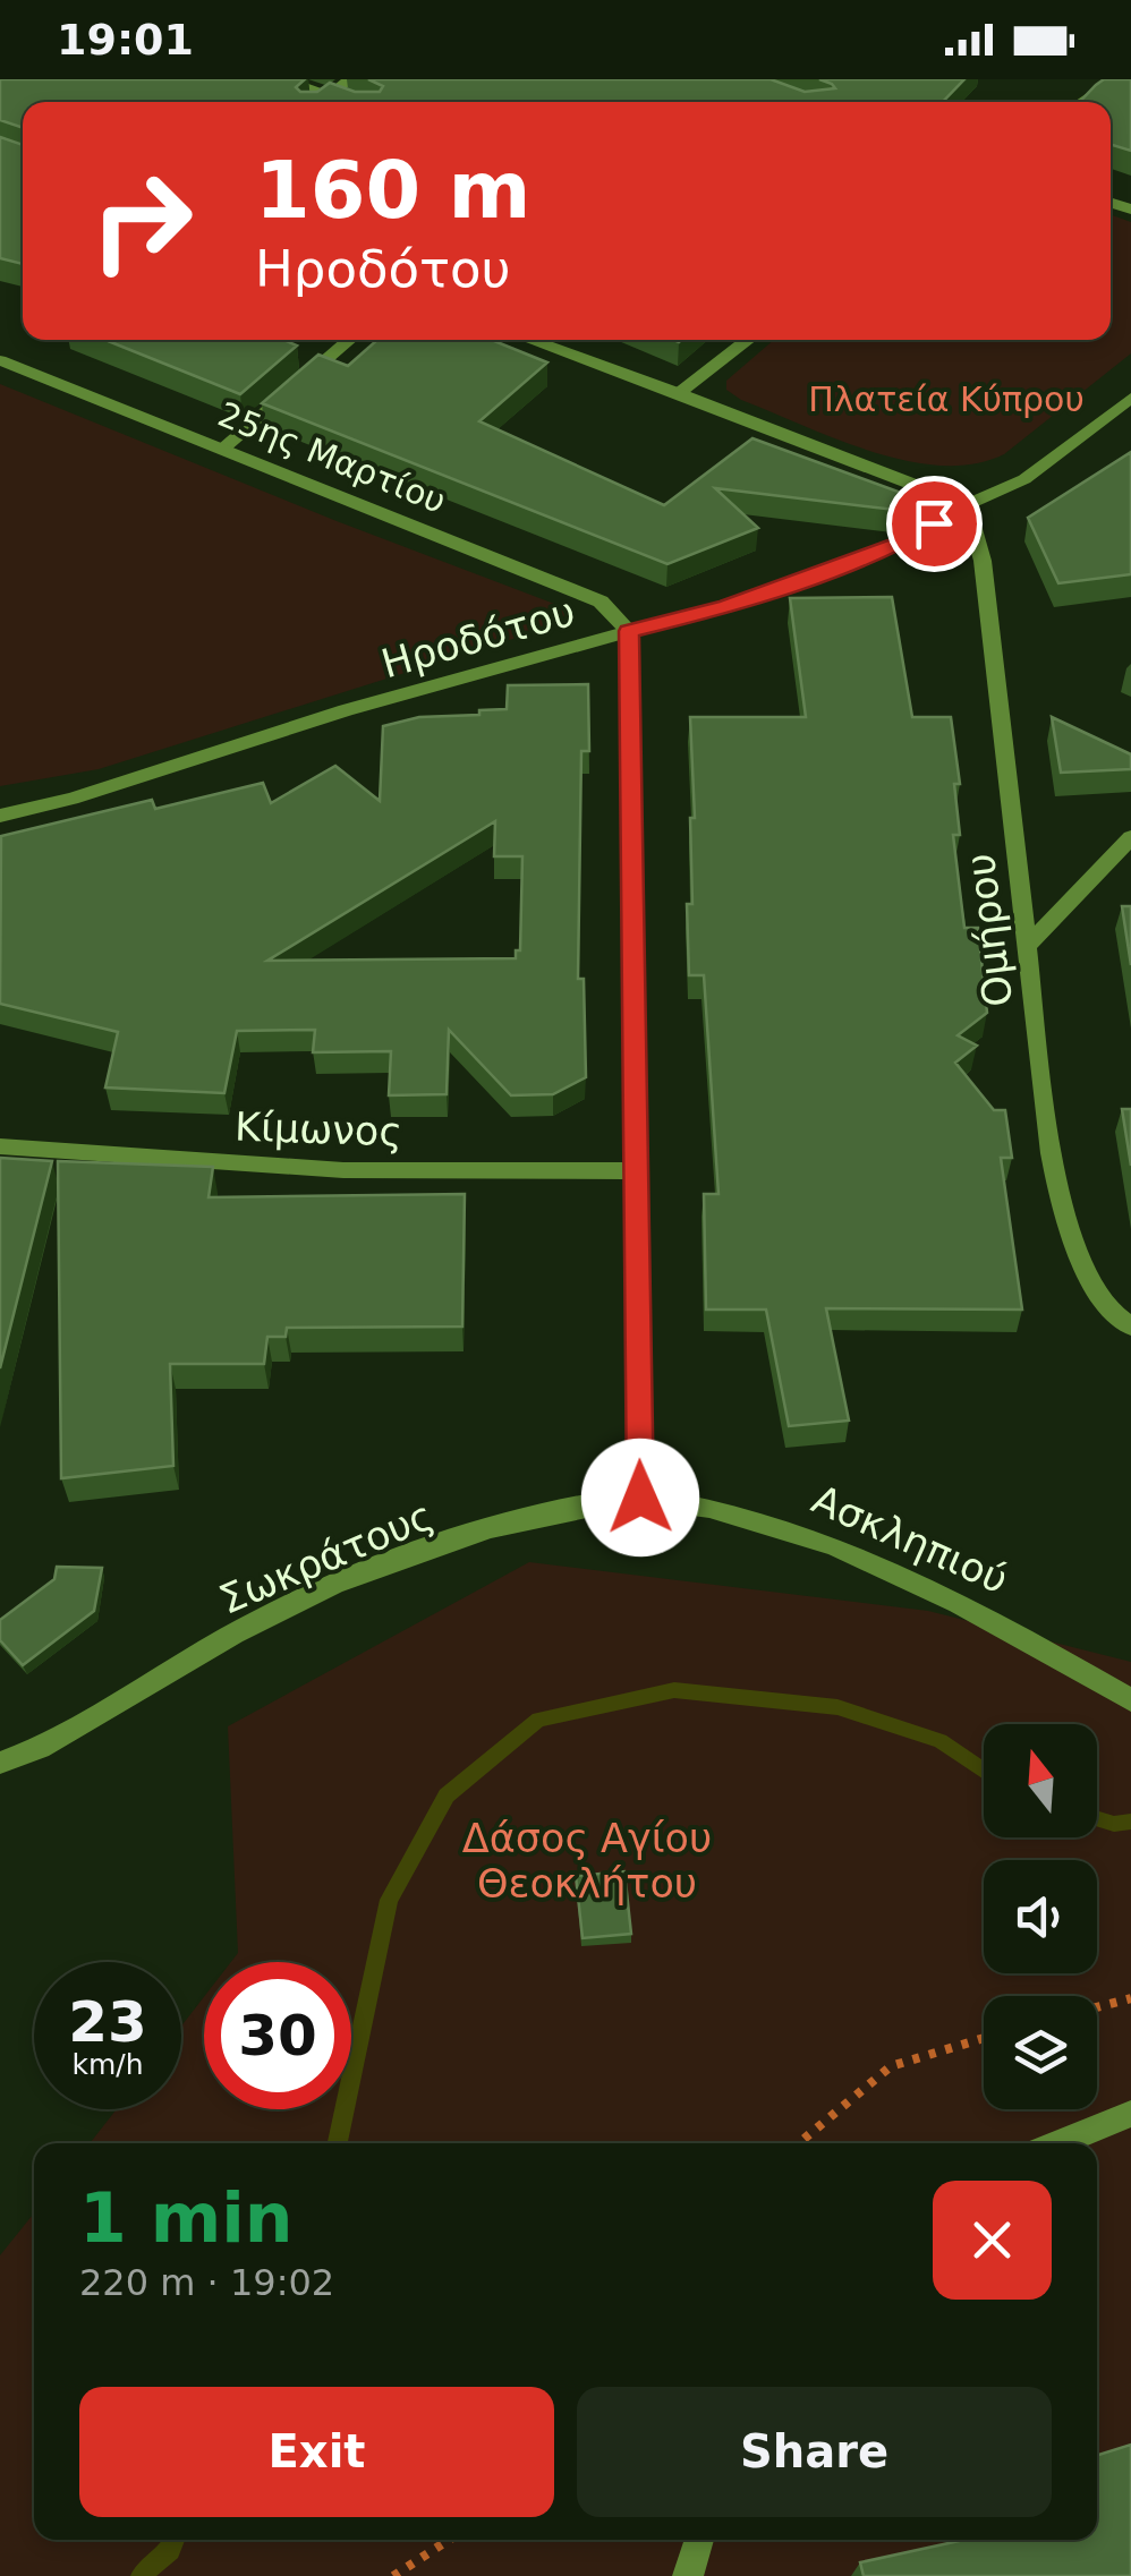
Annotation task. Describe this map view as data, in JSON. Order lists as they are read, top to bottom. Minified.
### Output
{"streets":{"street":["25ης Μαρτίου","Ηροδότου","Ομήρου","Κίμωνος","Ασκληπιού","Σωκράτους"]},"crossings":[["25ης Μαρτίου","Ηροδότου"],["Ηροδότου","Ομήρου"],["Ασκληπιού","Σωκράτους"]],"parks":["Πλατεία Κύπρου","Δάσος Αγίου Θεοκλήτου"],"north":"top","page":{"status":"19:01","turn":["160 m","Ηροδότου"],"speed":"23 km/h","limit":"30","heading":["1 min","220 m · 19:02"],"buttons":["Exit","Share"]}}
